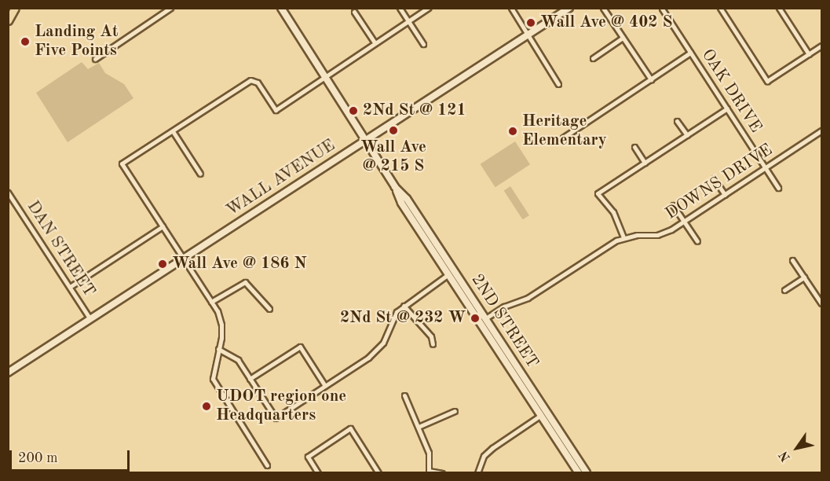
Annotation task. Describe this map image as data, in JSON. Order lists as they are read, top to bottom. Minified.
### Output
{"streets":{"main road":["WALL AVENUE","2ND STREET"],"street":["OAK DRIVE","DOWNS DRIVE","DAN STREET"]},"crossings":[["OAK DRIVE","DOWNS DRIVE"],["WALL AVENUE","DAN STREET"],["WALL AVENUE","2ND STREET"],["DOWNS DRIVE","2ND STREET"]],"places":["Wall Ave @ 402 S","Landing At Five Points","2Nd St @ 121","Wall Ave @ 215 S","Heritage Elementary","Wall Ave @ 186 N","2Nd St @ 232 W","UDOT region one Headquarters"],"scale_bar":"200 m","north":"bottom left"}
